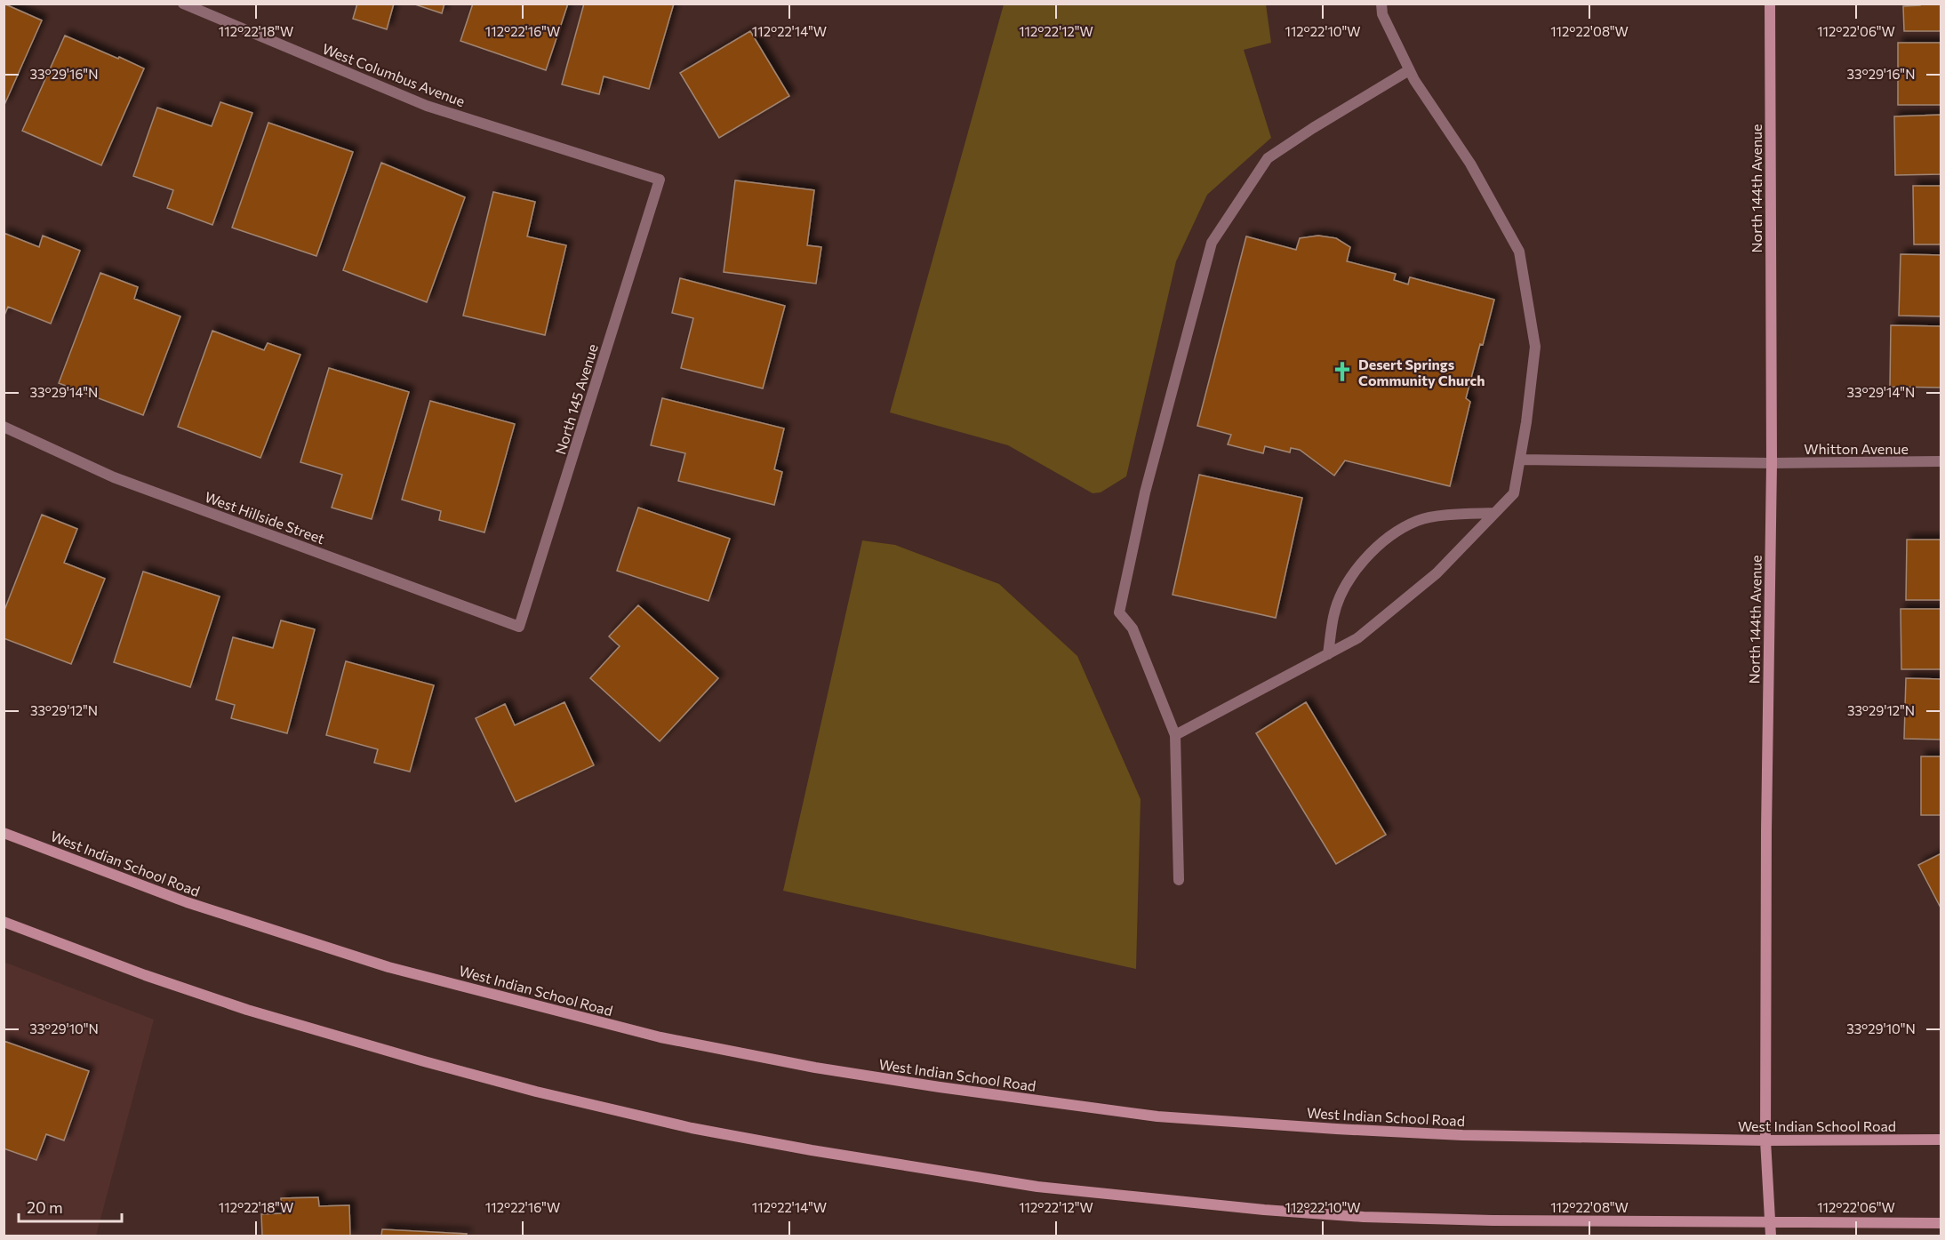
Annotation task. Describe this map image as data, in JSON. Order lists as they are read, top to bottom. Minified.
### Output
{"streets":{"main road":["North 144th Avenue","West Indian School Road"],"street":["West Columbus Avenue","North 145 Avenue","Whitton Avenue","West Hillside Street"]},"crossings":[["West Columbus Avenue","North 145 Avenue"],["North 144th Avenue","Whitton Avenue"],["North 144th Avenue","West Indian School Road"],["North 145 Avenue","West Hillside Street"]],"places":{"church":["Desert Springs Community Church"]},"scale_bar":"20 m","coordinates":["112°22'18\"W","112°22'16\"W","112°22'14\"W","112°22'12\"W","112°22'10\"W","112°22'08\"W","112°22'06\"W","33°29'16\"N","33°29'14\"N","33°29'12\"N","33°29'10\"N"]}
